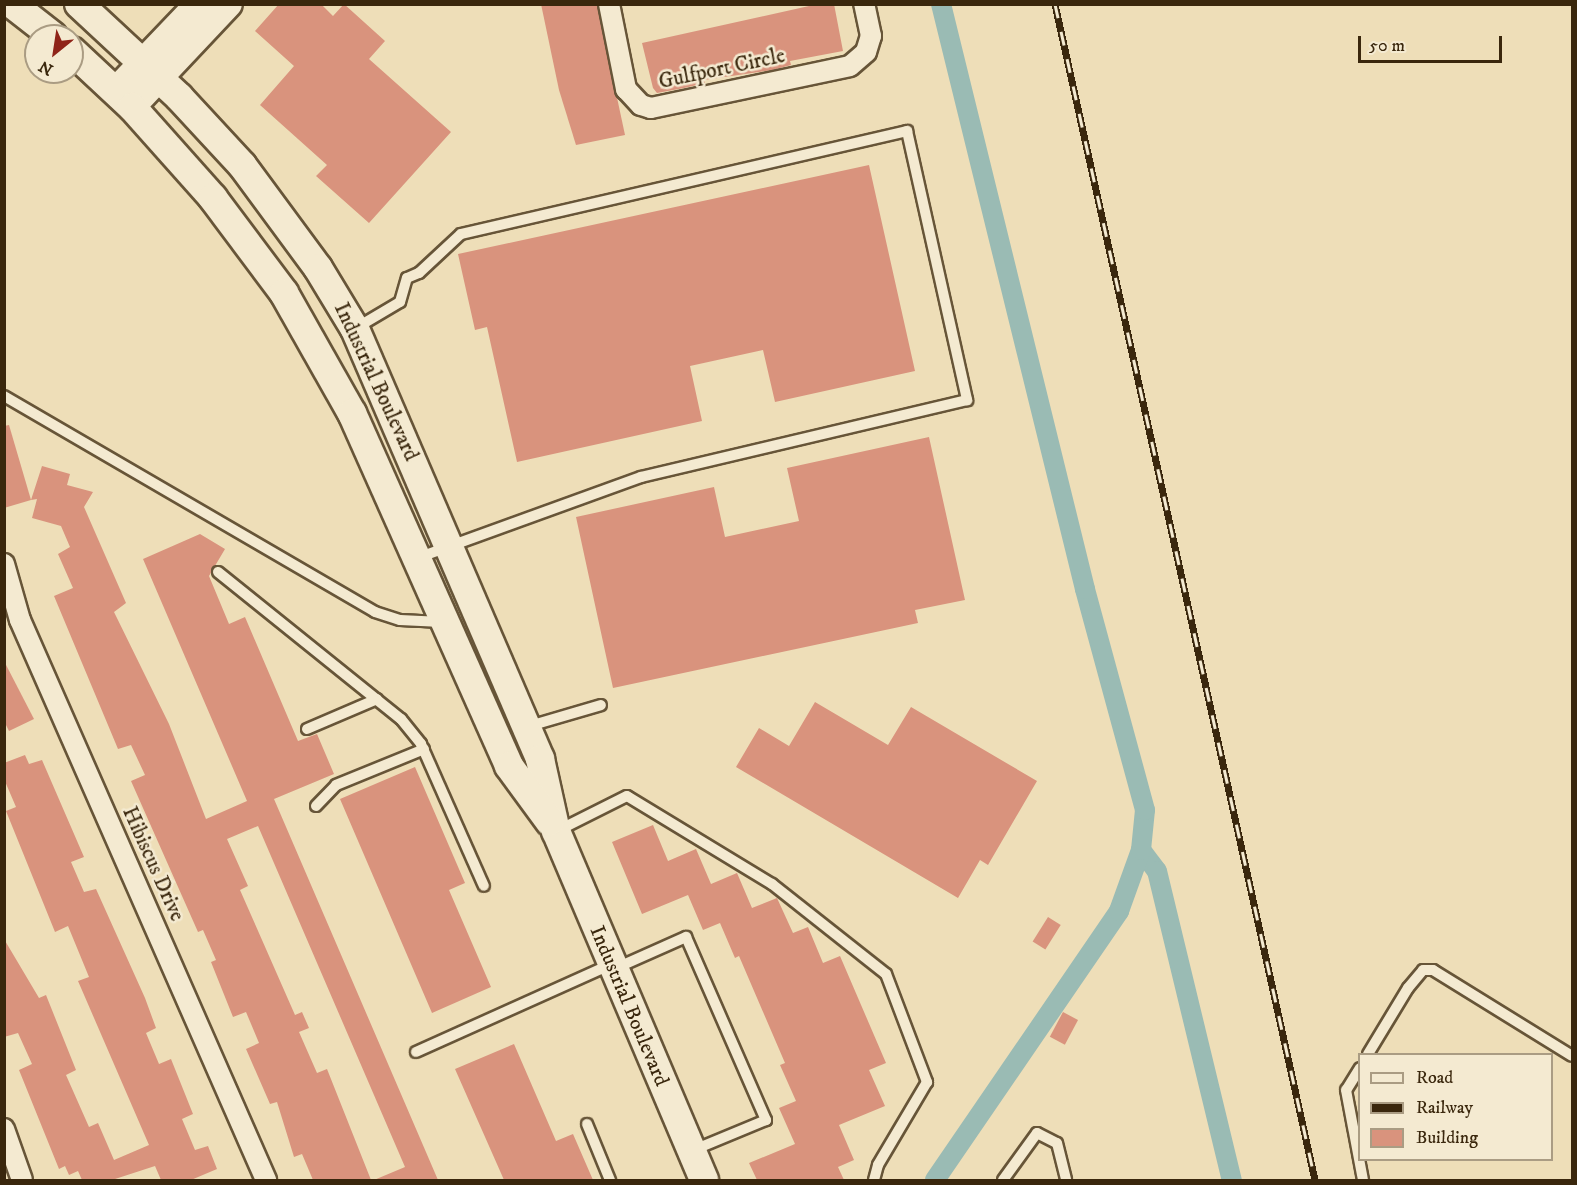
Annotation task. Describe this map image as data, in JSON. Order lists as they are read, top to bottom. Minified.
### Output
{"streets":{"main road":["Industrial Boulevard"],"street":["Gulfport Circle","Hibiscus Drive"]},"legend":["Road","Railway","Building"],"scale_bar":"50 m","north":"bottom left"}
